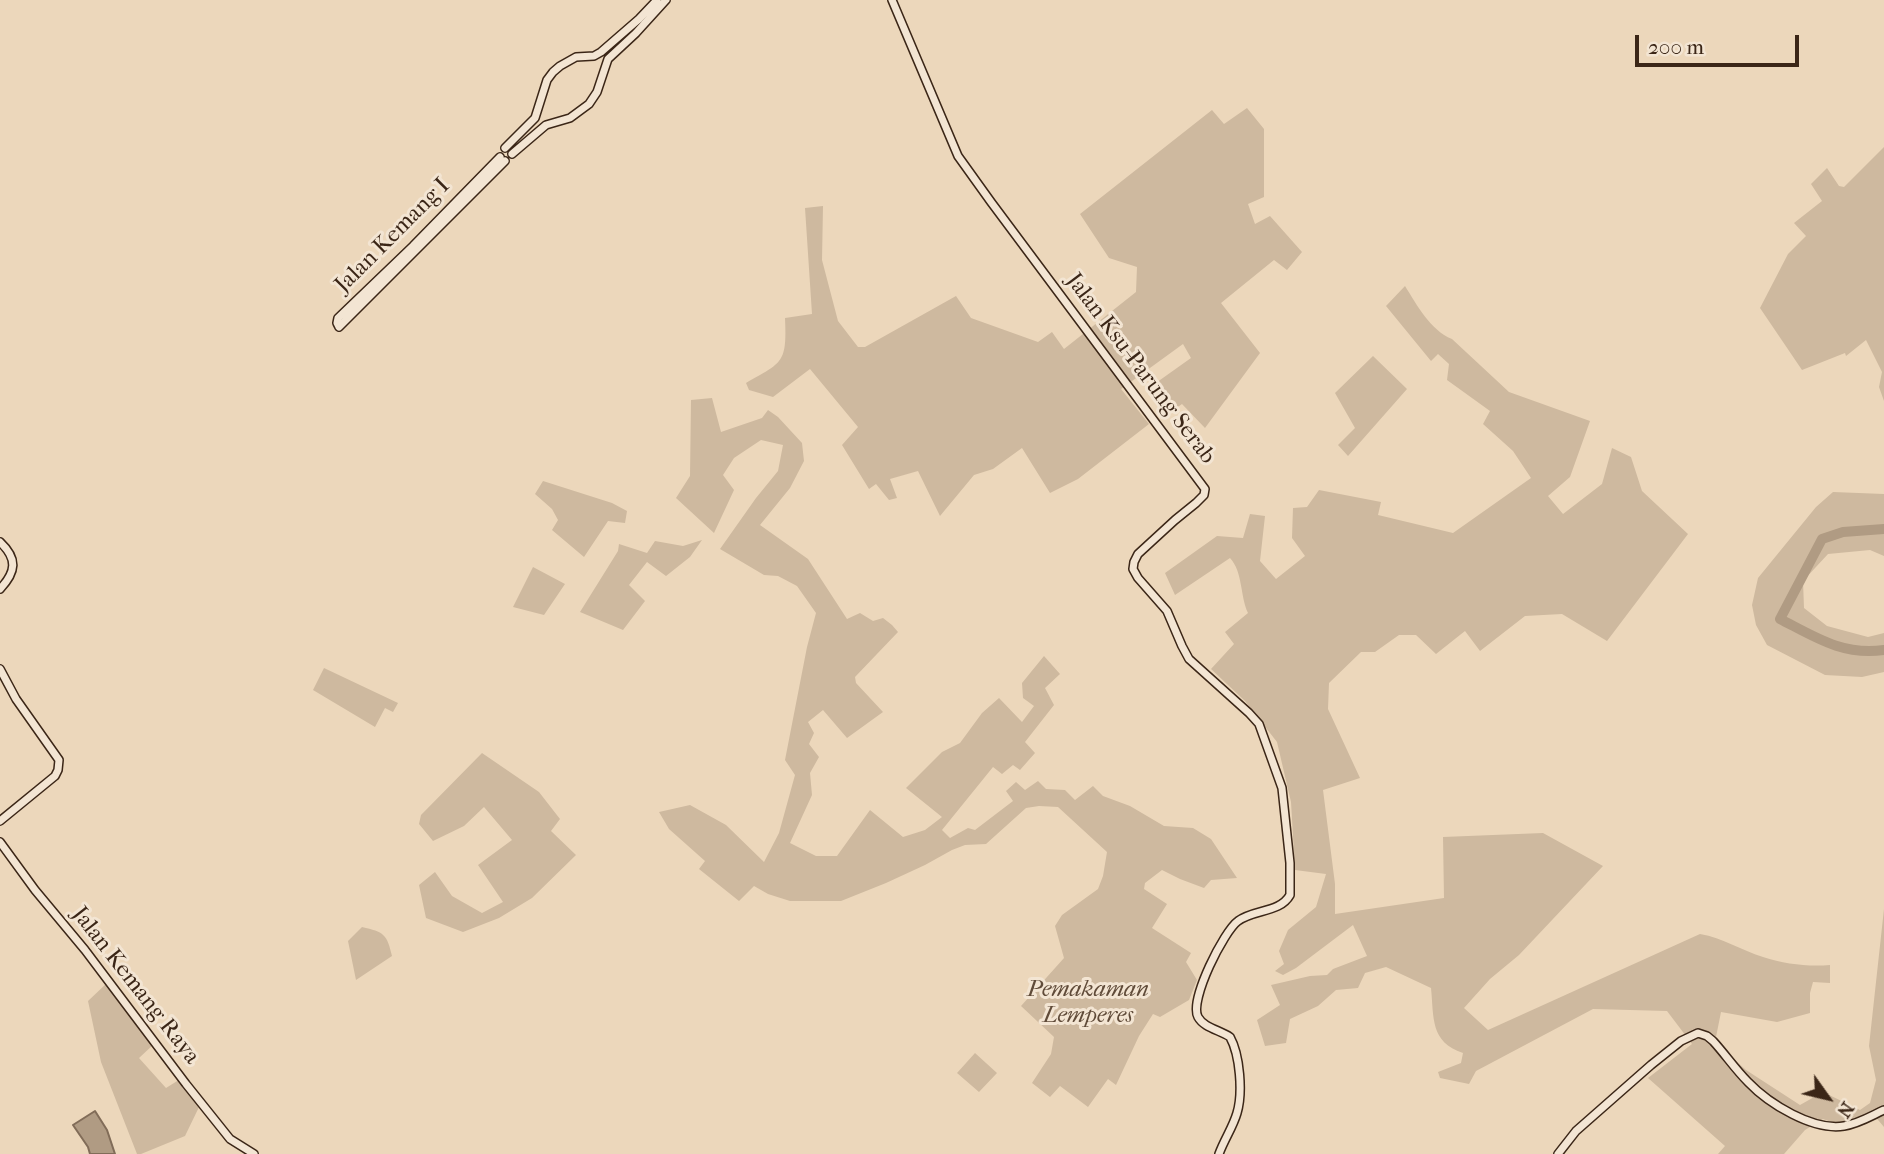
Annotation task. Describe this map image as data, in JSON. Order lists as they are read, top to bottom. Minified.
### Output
{"streets":{"street":["Jalan Kemang I","Jalan Ksu-Parung Serab","Jalan Kemang Raya"]},"parks":["Pemakaman Lemperes"],"scale_bar":"200 m","north":"bottom right"}
